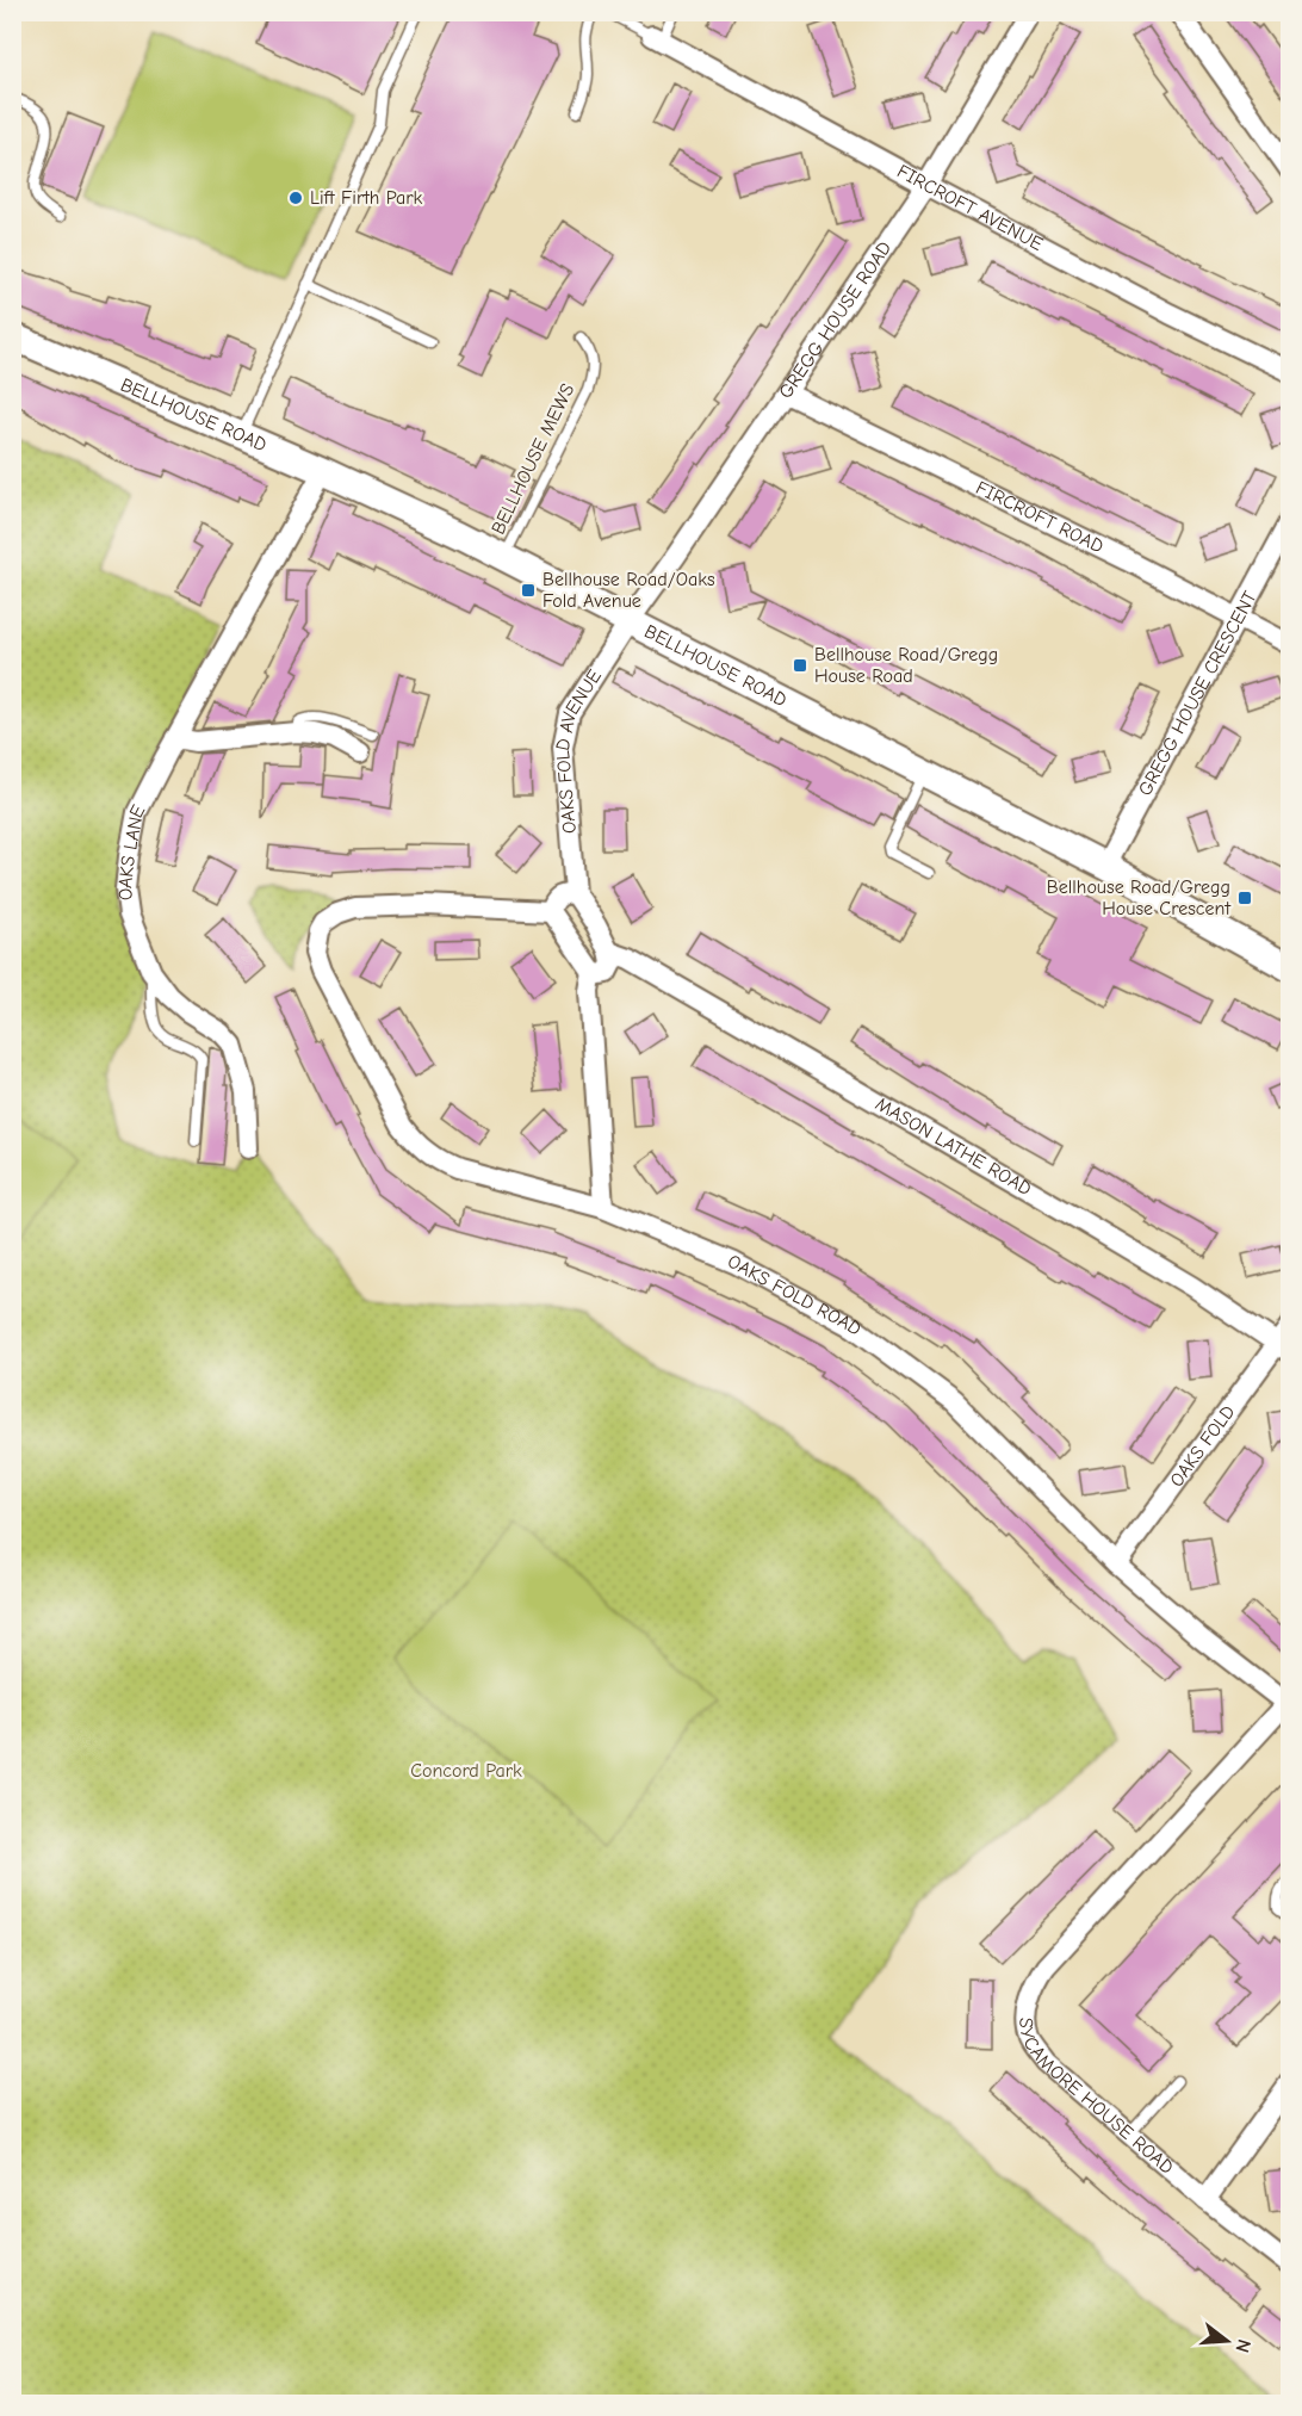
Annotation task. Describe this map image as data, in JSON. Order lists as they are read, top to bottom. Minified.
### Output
{"streets":{"main road":["BELLHOUSE ROAD"],"street":["FIRCROFT AVENUE","GREGG HOUSE ROAD","FIRCROFT ROAD","GREGG HOUSE CRESCENT","OAKS FOLD AVENUE","OAKS LANE","MASON LATHE ROAD","OAKS FOLD ROAD","OAKS FOLD","SYCAMORE HOUSE ROAD"],"lane":["BELLHOUSE MEWS"]},"crossings":[["FIRCROFT AVENUE","GREGG HOUSE ROAD"],["GREGG HOUSE ROAD","BELLHOUSE ROAD"],["GREGG HOUSE ROAD","FIRCROFT ROAD"],["GREGG HOUSE ROAD","OAKS FOLD AVENUE"],["BELLHOUSE ROAD","BELLHOUSE MEWS"],["BELLHOUSE ROAD","GREGG HOUSE CRESCENT"],["BELLHOUSE ROAD","OAKS FOLD AVENUE"],["BELLHOUSE ROAD","OAKS LANE"],["FIRCROFT ROAD","GREGG HOUSE CRESCENT"],["OAKS FOLD AVENUE","MASON LATHE ROAD"],["MASON LATHE ROAD","OAKS FOLD"],["OAKS FOLD ROAD","OAKS FOLD"],["OAKS FOLD ROAD","SYCAMORE HOUSE ROAD"]],"parks":["Concord Park"],"places":{"other":["Lift Firth Park"],"transit":["Bellhouse Road/Oaks Fold Avenue","Bellhouse Road/Gregg House Road","Bellhouse Road/Gregg House Crescent"]},"north":"right"}
